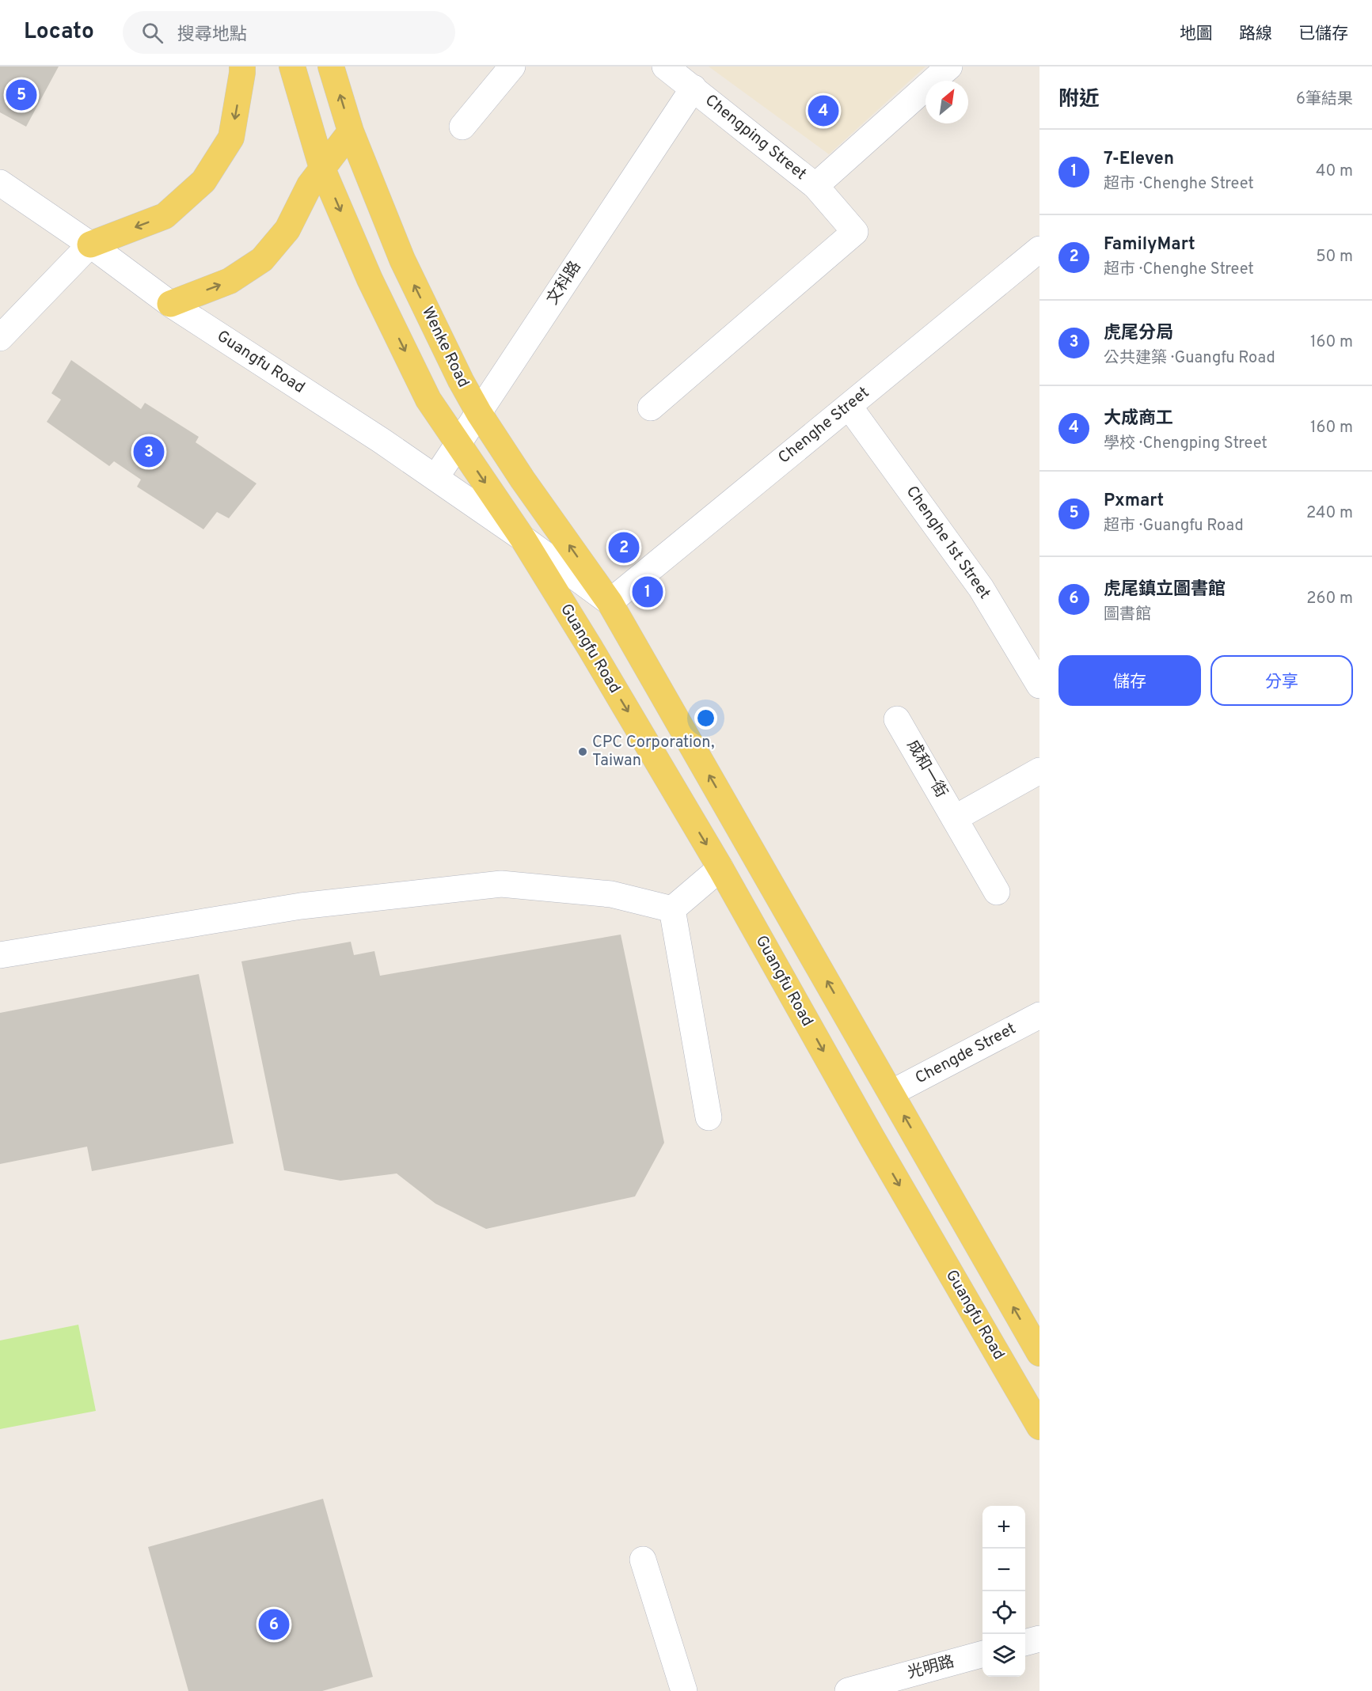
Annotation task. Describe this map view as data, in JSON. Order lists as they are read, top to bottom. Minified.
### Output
{"streets":{"main road":["Wenke Road","Guangfu Road"],"street":["Chengping Street","文科路","Chenghe Street","Chenghe 1st Street","成和一街","Chengde Street","光明路"]},"crossings":[["Chengping Street","文科路"],["文科路","Wenke Road"],["文科路","Guangfu Road"],["Wenke Road","Guangfu Road"],["Wenke Road","Chenghe Street"],["Guangfu Road","Chenghe Street"],["Guangfu Road","Chengde Street"],["Chenghe Street","Chenghe 1st Street"]],"places":["CPC Corporation, Taiwan"],"north":"top right","page":{"header":"Locato","search":"搜尋地點","nav":["地圖","路線","已儲存"],"heading":["附近","6筆結果"],"pins":["5","4","3","2","1","6"],"list":[{"mark":"1","name":"7-Eleven","note":"超市 · Chenghe Street","value":"40 m"},{"mark":"2","name":"FamilyMart","note":"超市 · Chenghe Street","value":"50 m"},{"mark":"3","name":"虎尾分局","note":"公共建築 · Guangfu Road","value":"160 m"},{"mark":"4","name":"大成商工","note":"學校 · Chengping Street","value":"160 m"},{"mark":"5","name":"Pxmart","note":"超市 · Guangfu Road","value":"240 m"},{"mark":"6","name":"虎尾鎮立圖書館","note":"圖書館","value":"260 m"}],"buttons":["儲存","分享"],"map_buttons":["+","−"]}}
